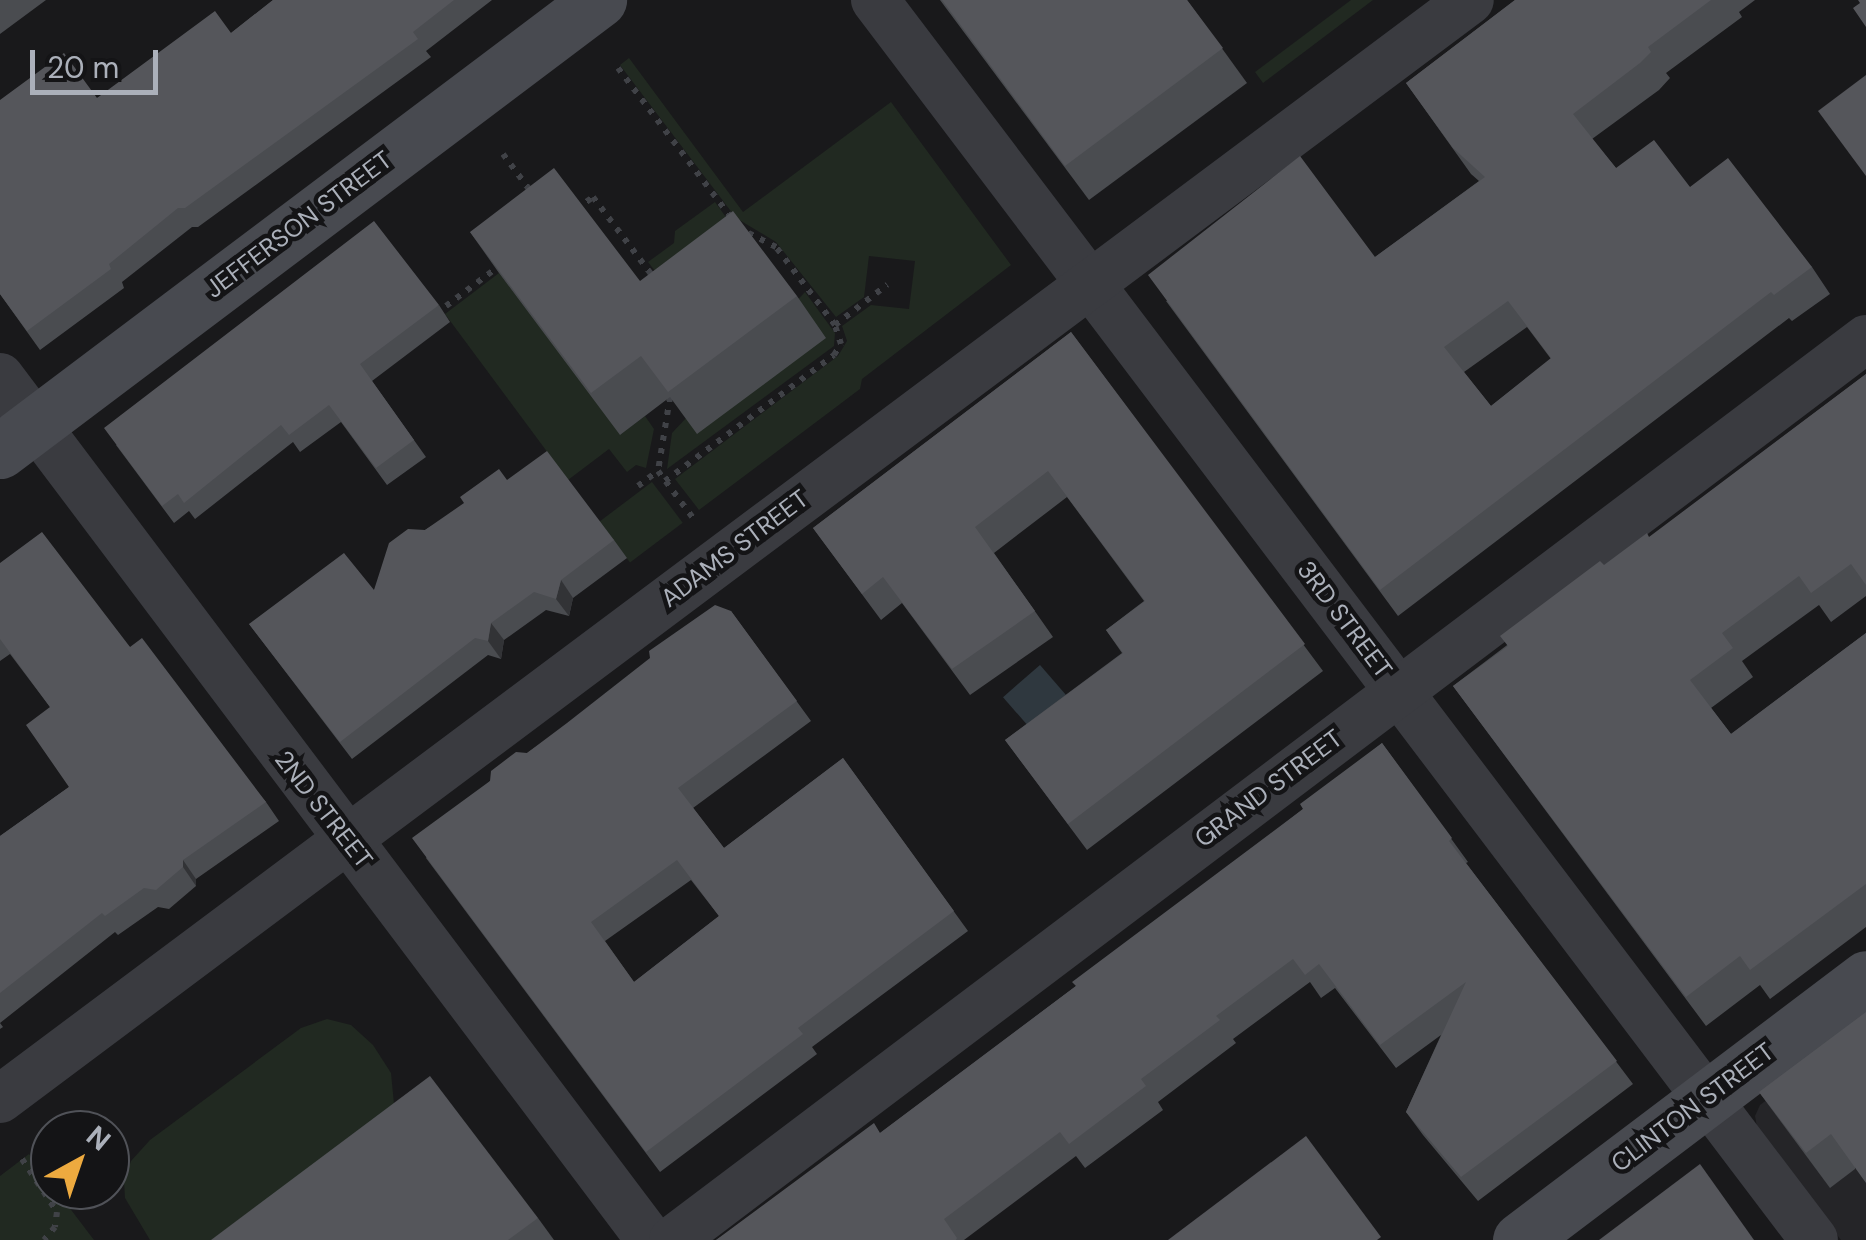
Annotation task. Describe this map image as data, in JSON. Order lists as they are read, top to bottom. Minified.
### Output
{"streets":{"street":["JEFFERSON STREET","ADAMS STREET","3RD STREET","GRAND STREET","2ND STREET","CLINTON STREET"]},"crossings":[["JEFFERSON STREET","2ND STREET"],["ADAMS STREET","3RD STREET"],["ADAMS STREET","2ND STREET"],["3RD STREET","GRAND STREET"],["3RD STREET","CLINTON STREET"]],"scale_bar":"20 m","north":"top right"}
